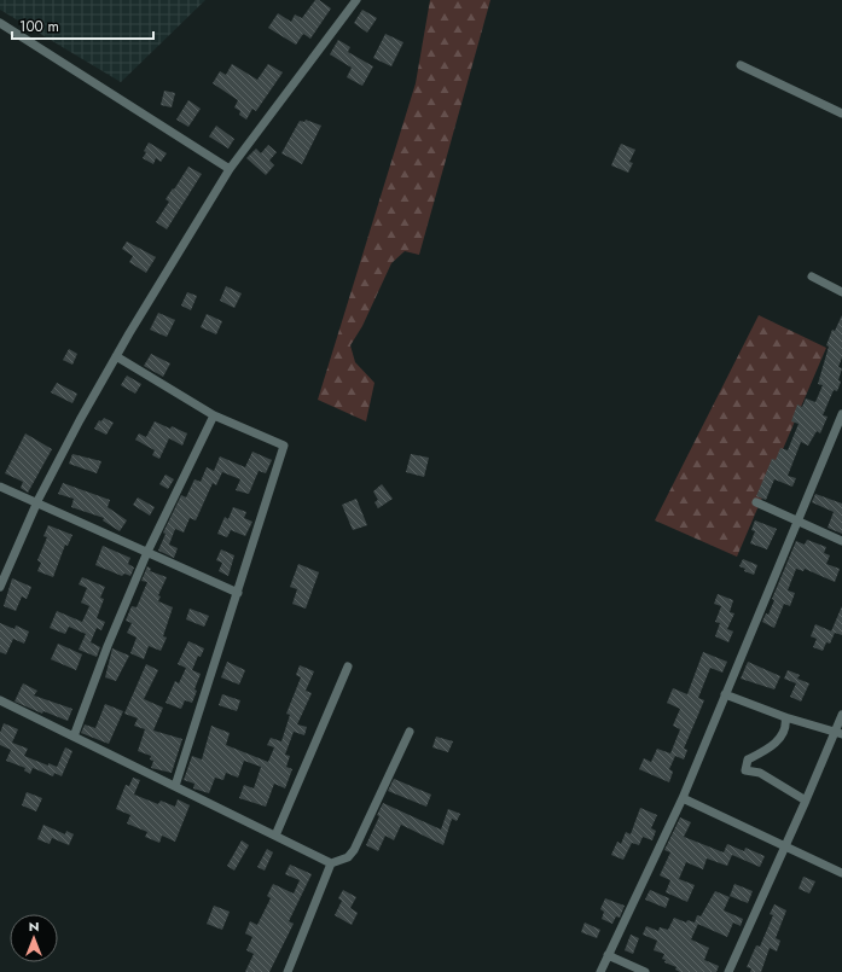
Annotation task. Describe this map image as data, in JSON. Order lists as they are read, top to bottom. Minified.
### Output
{"scale_bar":"100 m","north":"top"}
